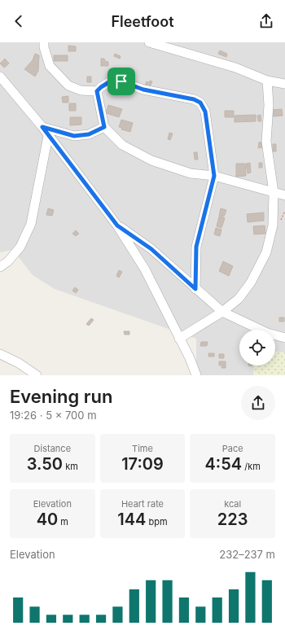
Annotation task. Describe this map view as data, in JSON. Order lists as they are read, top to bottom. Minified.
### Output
{"page":{"header":"Fleetfoot","heading":["Evening run","19:26 · 5 × 700 m"],"stats":[["Distance","3.50 km"],["Time","17:09"],["Pace","4:54 /km"],["Elevation","40 m"],["Heart rate","144 bpm"],["kcal","223"]],"chart":["Elevation","232–237 m"]}}
